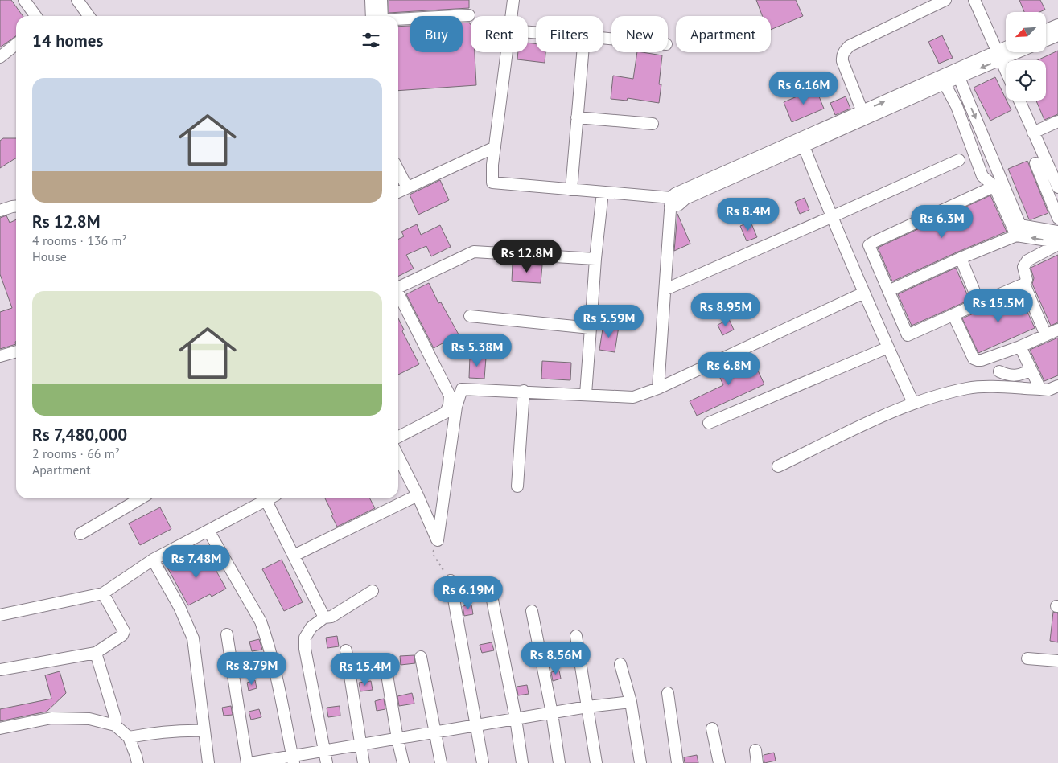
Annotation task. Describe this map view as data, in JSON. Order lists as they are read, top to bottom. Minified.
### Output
{"north":"bottom left","page":{"chip":["Buy","Rent","Filters","New","Apartment"],"heading":"14 homes","list":[{"name":"Rs 12.8M","note":"4 rooms · 136 m² · House"},{"name":"Rs 7,480,000","note":"2 rooms · 66 m² · Apartment"}],"price":["Rs 6.16M","Rs 8.4M","Rs 6.3M","Rs 12.8M","Rs 15.5M","Rs 8.95M","Rs 5.59M","Rs 5.38M","Rs 6.8M","Rs 7.48M","Rs 6.19M","Rs 8.56M","Rs 8.79M","Rs 15.4M"]}}
